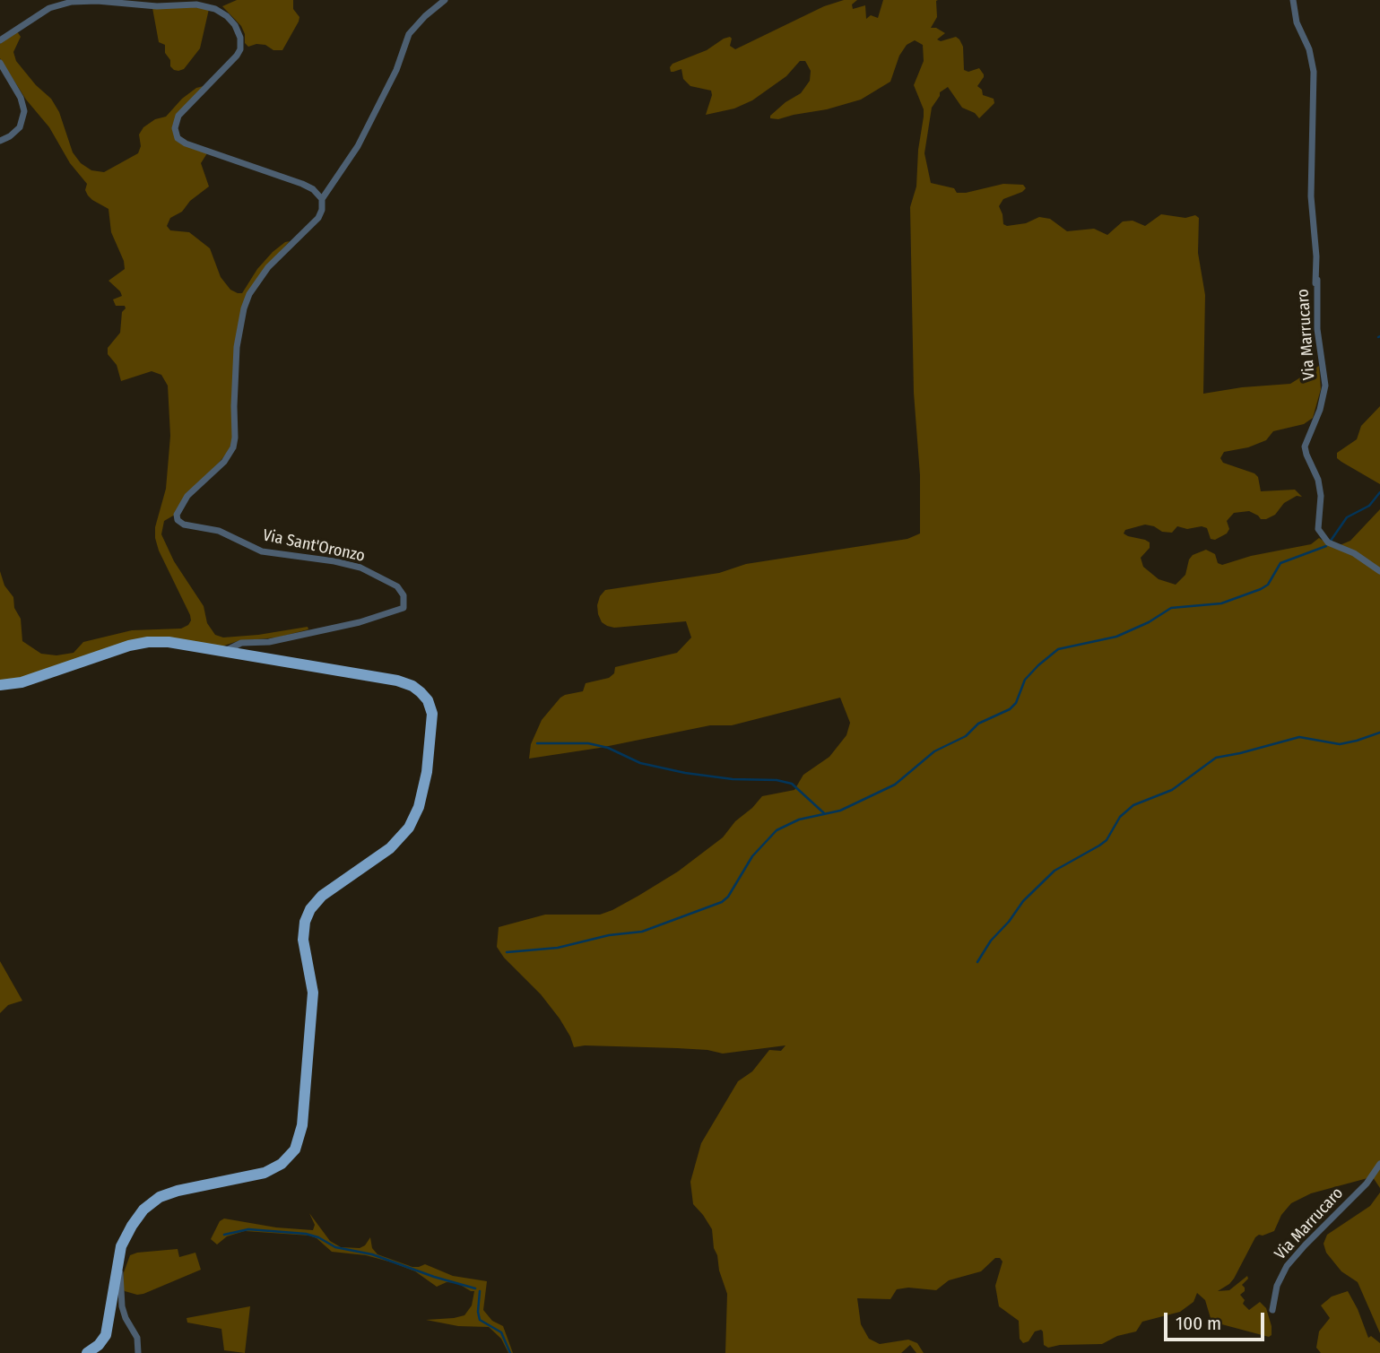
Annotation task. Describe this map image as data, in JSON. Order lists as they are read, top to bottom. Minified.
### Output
{"streets":{"street":["Via Marrucaro","Via Sant'Oronzo"]},"scale_bar":"100 m"}
